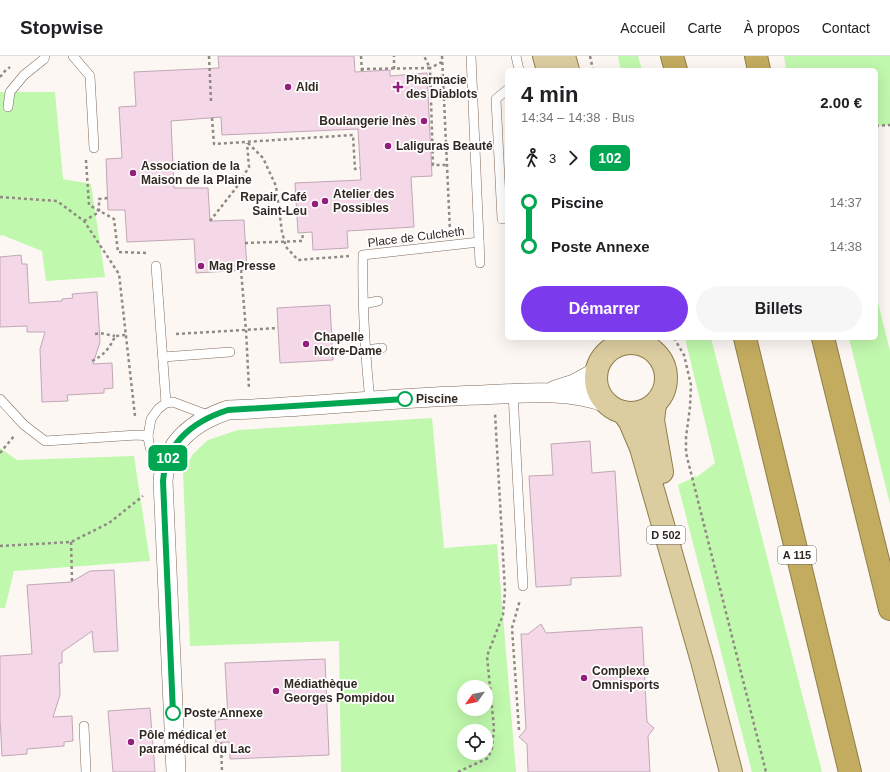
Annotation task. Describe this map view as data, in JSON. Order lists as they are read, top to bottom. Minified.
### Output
{"streets":{"highway":["A 115"],"main road":["D 502"],"lane":["Place de Culcheth"]},"places":{"other":["Aldi","Boulangerie Inès","Laliguras Beauté","Association de la Maison de la Plaine","Atelier des Possibles","Repair Café Saint-Leu","Mag Presse","Chapelle Notre-Dame","Piscine","Complexe Omnisports","Médiathèque Georges Pompidou","Poste Annexe","Pôle médical et paramédical du Lac"],"health":["Pharmacie des Diablots"]},"lines":["bus line 102"],"north":"bottom left","page":{"header":"Stopwise","nav":["Accueil","Carte","À propos","Contact"],"on_map":"102","heading":["4 min","14:34 – 14:38 · Bus","2.00 €"],"legs":["3","102"],"list":[{"name":"Piscine","value":"14:37"},{"name":"Poste Annexe","value":"14:38"}],"buttons":["Démarrer","Billets"]}}
